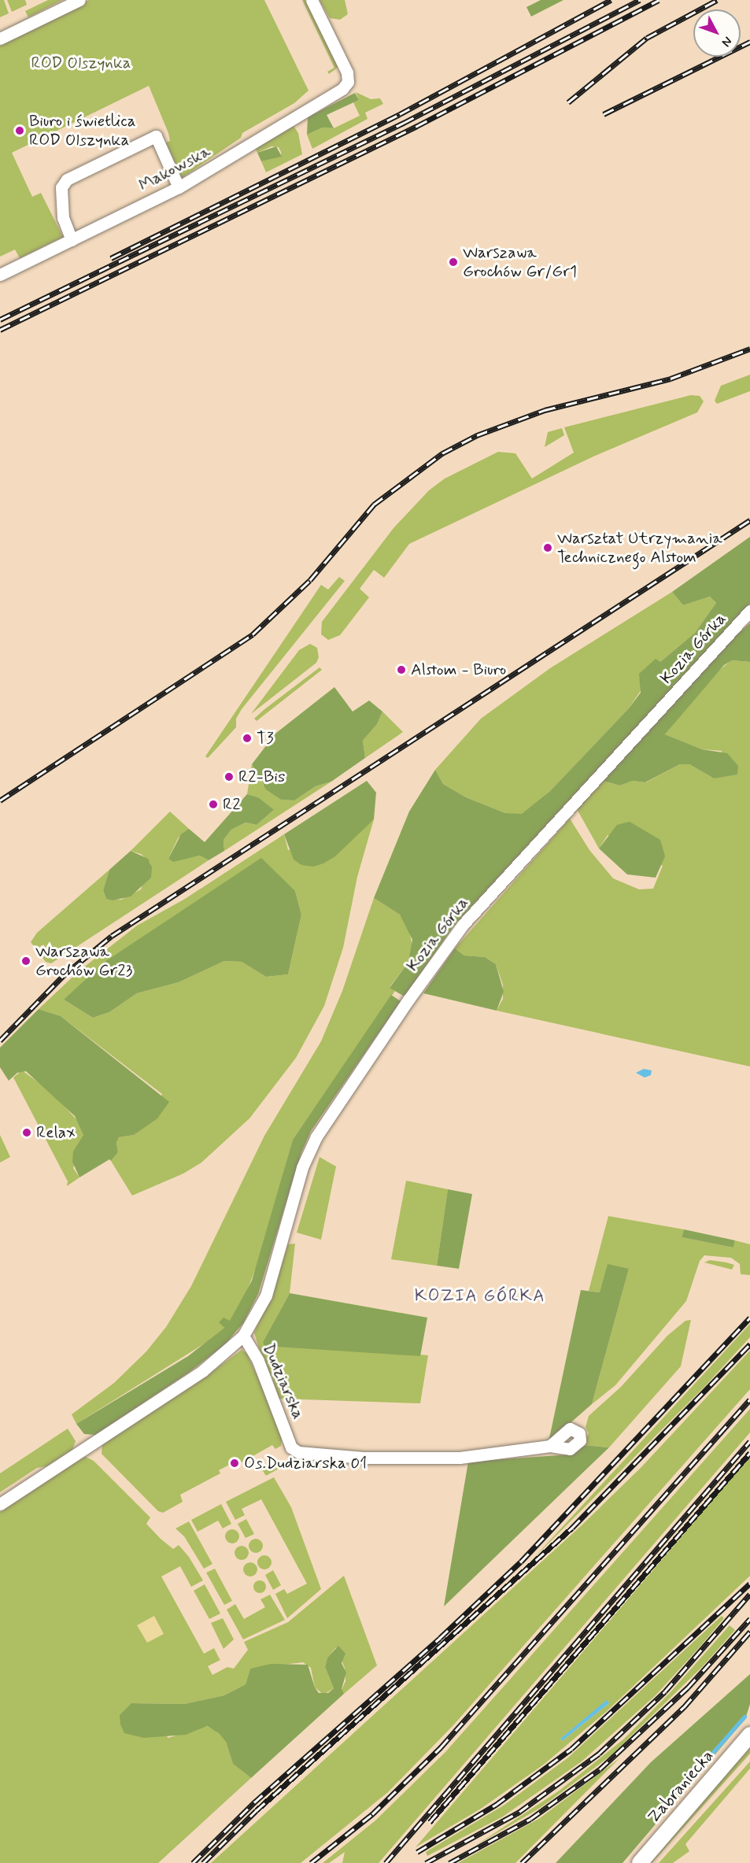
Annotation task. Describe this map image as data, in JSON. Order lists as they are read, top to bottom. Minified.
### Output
{"streets":{"main road":["Zabraniecka"],"street":["Makowska","Kozia Górka","Dudziarska"]},"crossings":[["Kozia Górka","Dudziarska"]],"districts":["KOZIA GÓRKA"],"parks":["ROD Olszynka"],"places":["Biuro i świetlica ROD Olszynka","Warszawa Grochów Gr/Gr1","Warsztat Utrzymania Technicznego Alstom","Alstom - Biuro","T3","R2-Bis","R2","Warszawa Grochów Gr23","Relax","Os.Dudziarska 01"],"north":"bottom right"}
